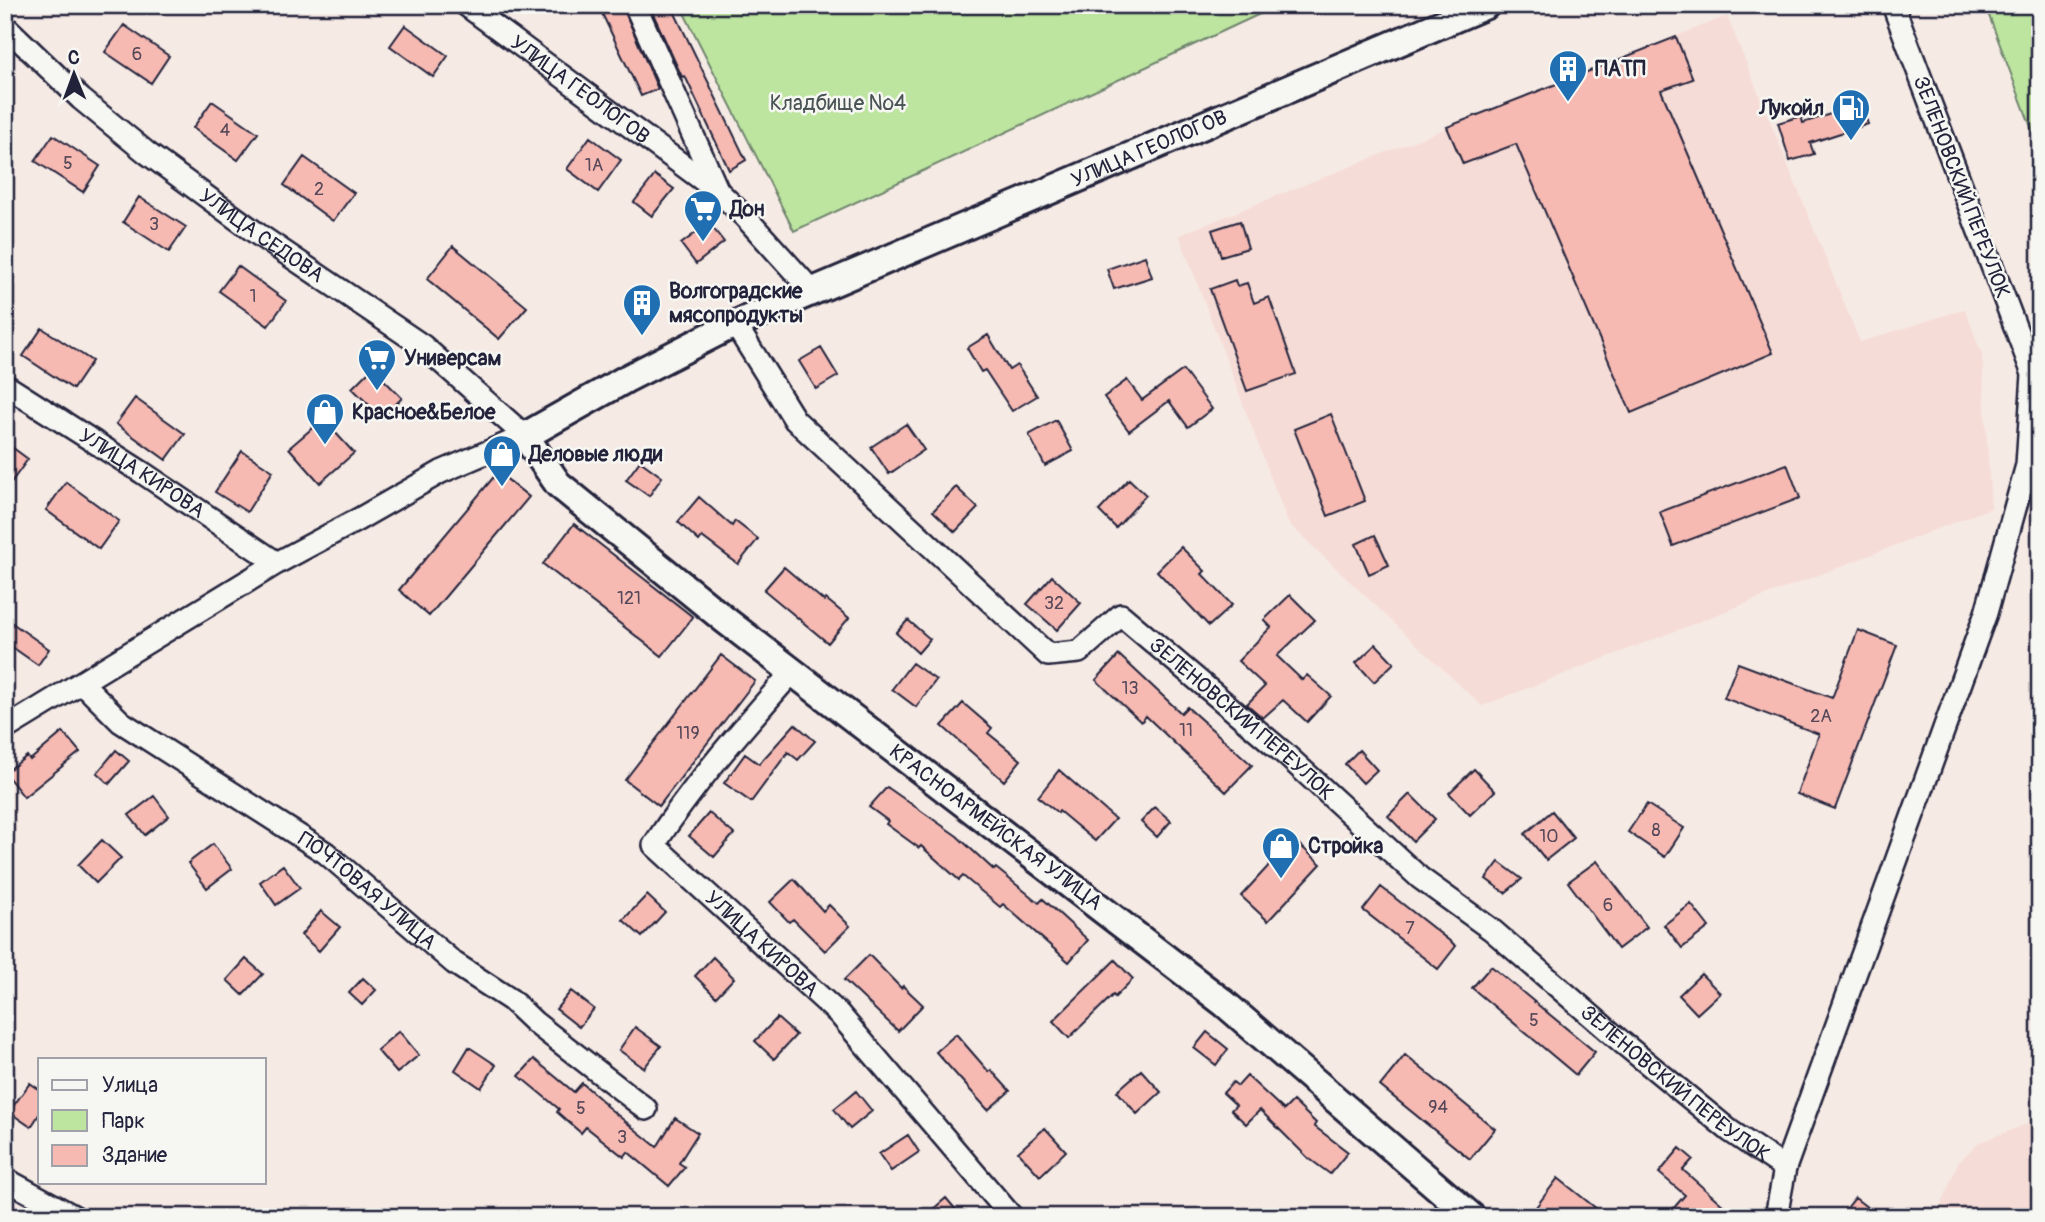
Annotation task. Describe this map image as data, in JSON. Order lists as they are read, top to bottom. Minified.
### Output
{"streets":{"street":["УЛИЦА ГЕОЛОГОВ","ЗЕЛЕНОВСКИЙ ПЕРЕУЛОК","УЛИЦА СЕДОВА","УЛИЦА КИРОВА","КРАСНОАРМЕЙСКАЯ УЛИЦА","ПОЧТОВАЯ УЛИЦА"]},"crossings":[["УЛИЦА ГЕОЛОГОВ","ЗЕЛЕНОВСКИЙ ПЕРЕУЛОК"],["УЛИЦА ГЕОЛОГОВ","УЛИЦА СЕДОВА"],["УЛИЦА ГЕОЛОГОВ","КРАСНОАРМЕЙСКАЯ УЛИЦА"],["УЛИЦА СЕДОВА","КРАСНОАРМЕЙСКАЯ УЛИЦА"],["УЛИЦА КИРОВА","КРАСНОАРМЕЙСКАЯ УЛИЦА"]],"parks":["Кладбище №4"],"places":{"building":["ПАТП","Волгоградские мясопродукты"],"fuel station":["Лукойл"],"supermarket":["Дон","Универсам"],"shop":["Красное&Белое","Деловые люди","Стройка"]},"house_numbers":["6","4","5","1А","2","3","1","121","32","13","2А","11","119","8","10","6","7","5","94","5","3"],"legend":["Улица","Парк","Здание"],"north":"top"}
